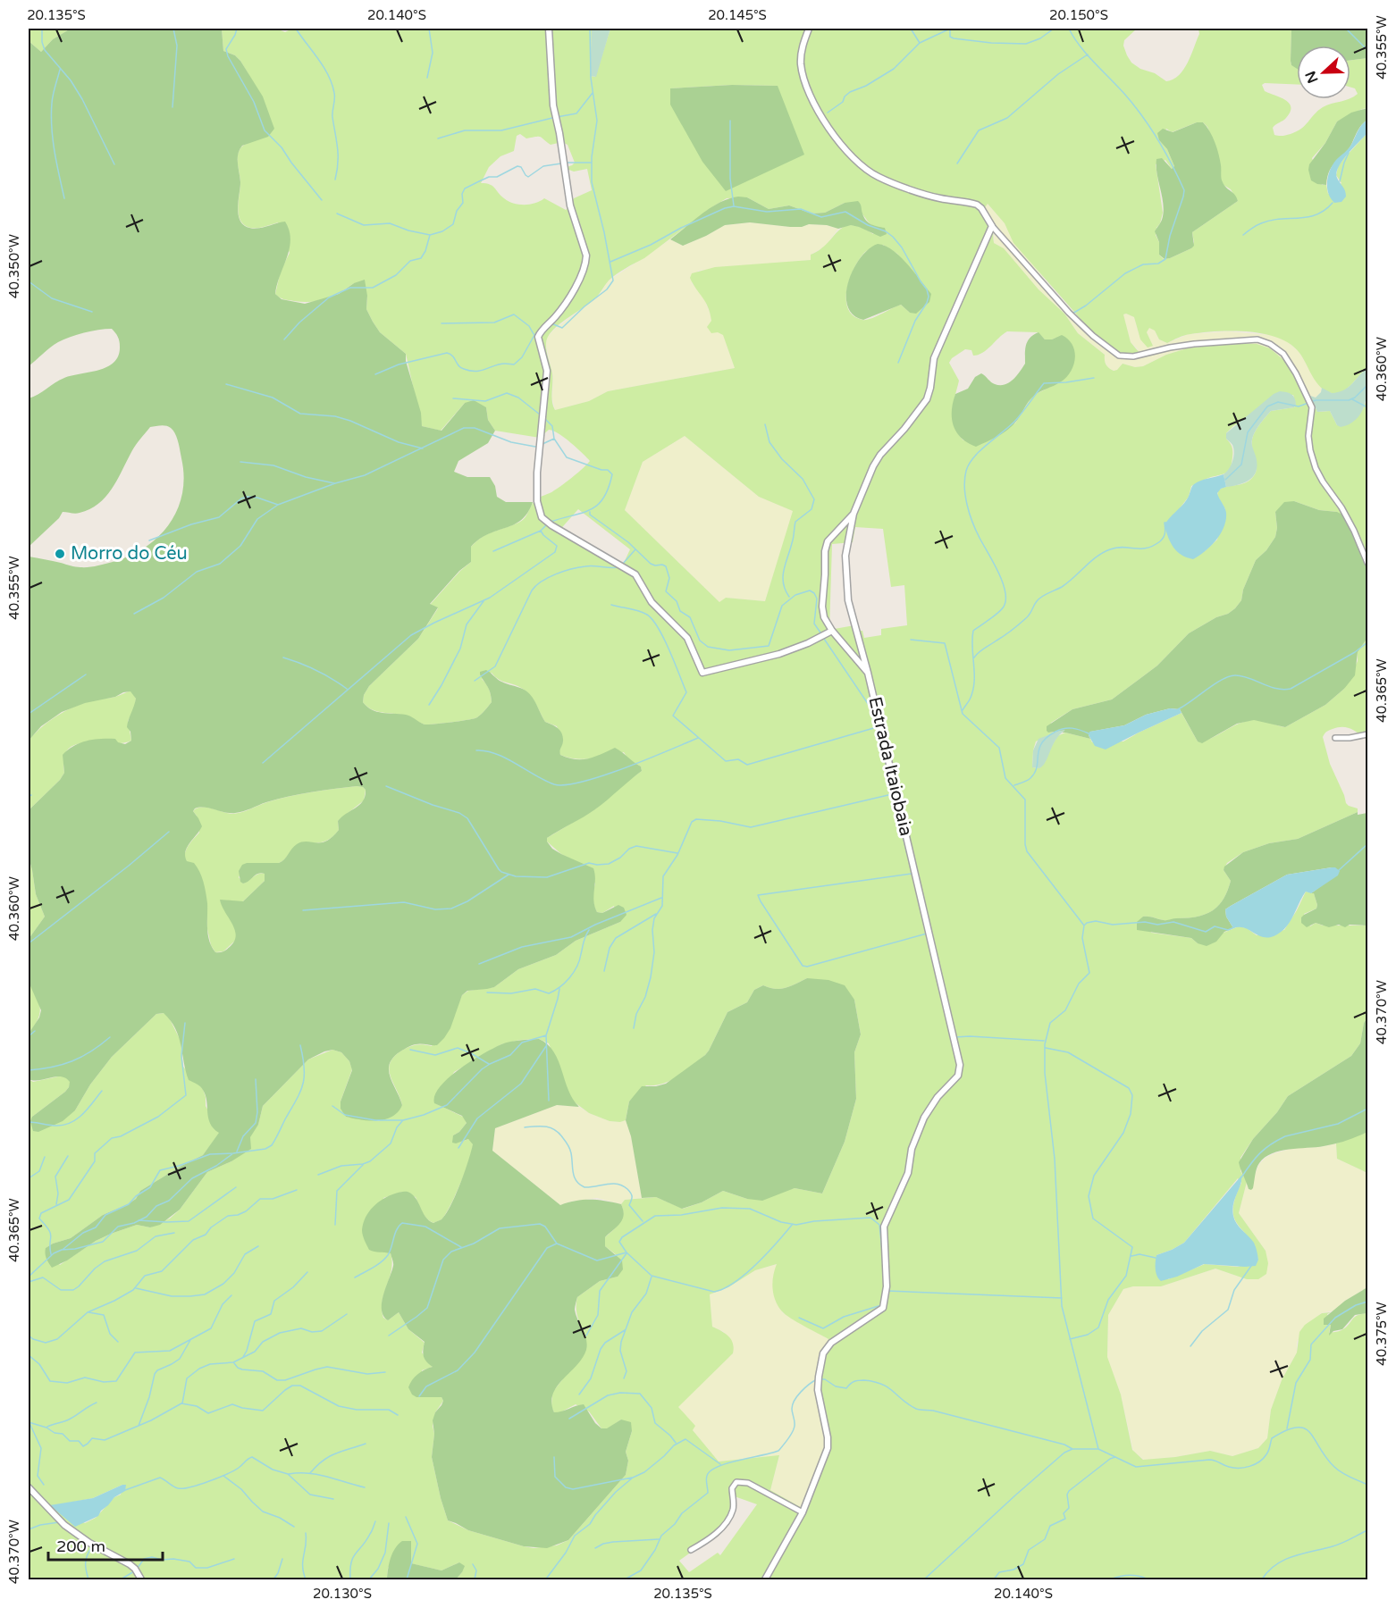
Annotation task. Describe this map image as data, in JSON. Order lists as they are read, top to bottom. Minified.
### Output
{"streets":{"street":["Estrada Itaiobaia"]},"places":["Morro do Céu"],"scale_bar":"200 m","north":"left","coordinates":["20.135°S","20.140°S","20.145°S","20.150°S","40.355°W","40.350°W","40.360°W","40.365°W","40.370°W","40.375°W","20.130°S"]}
